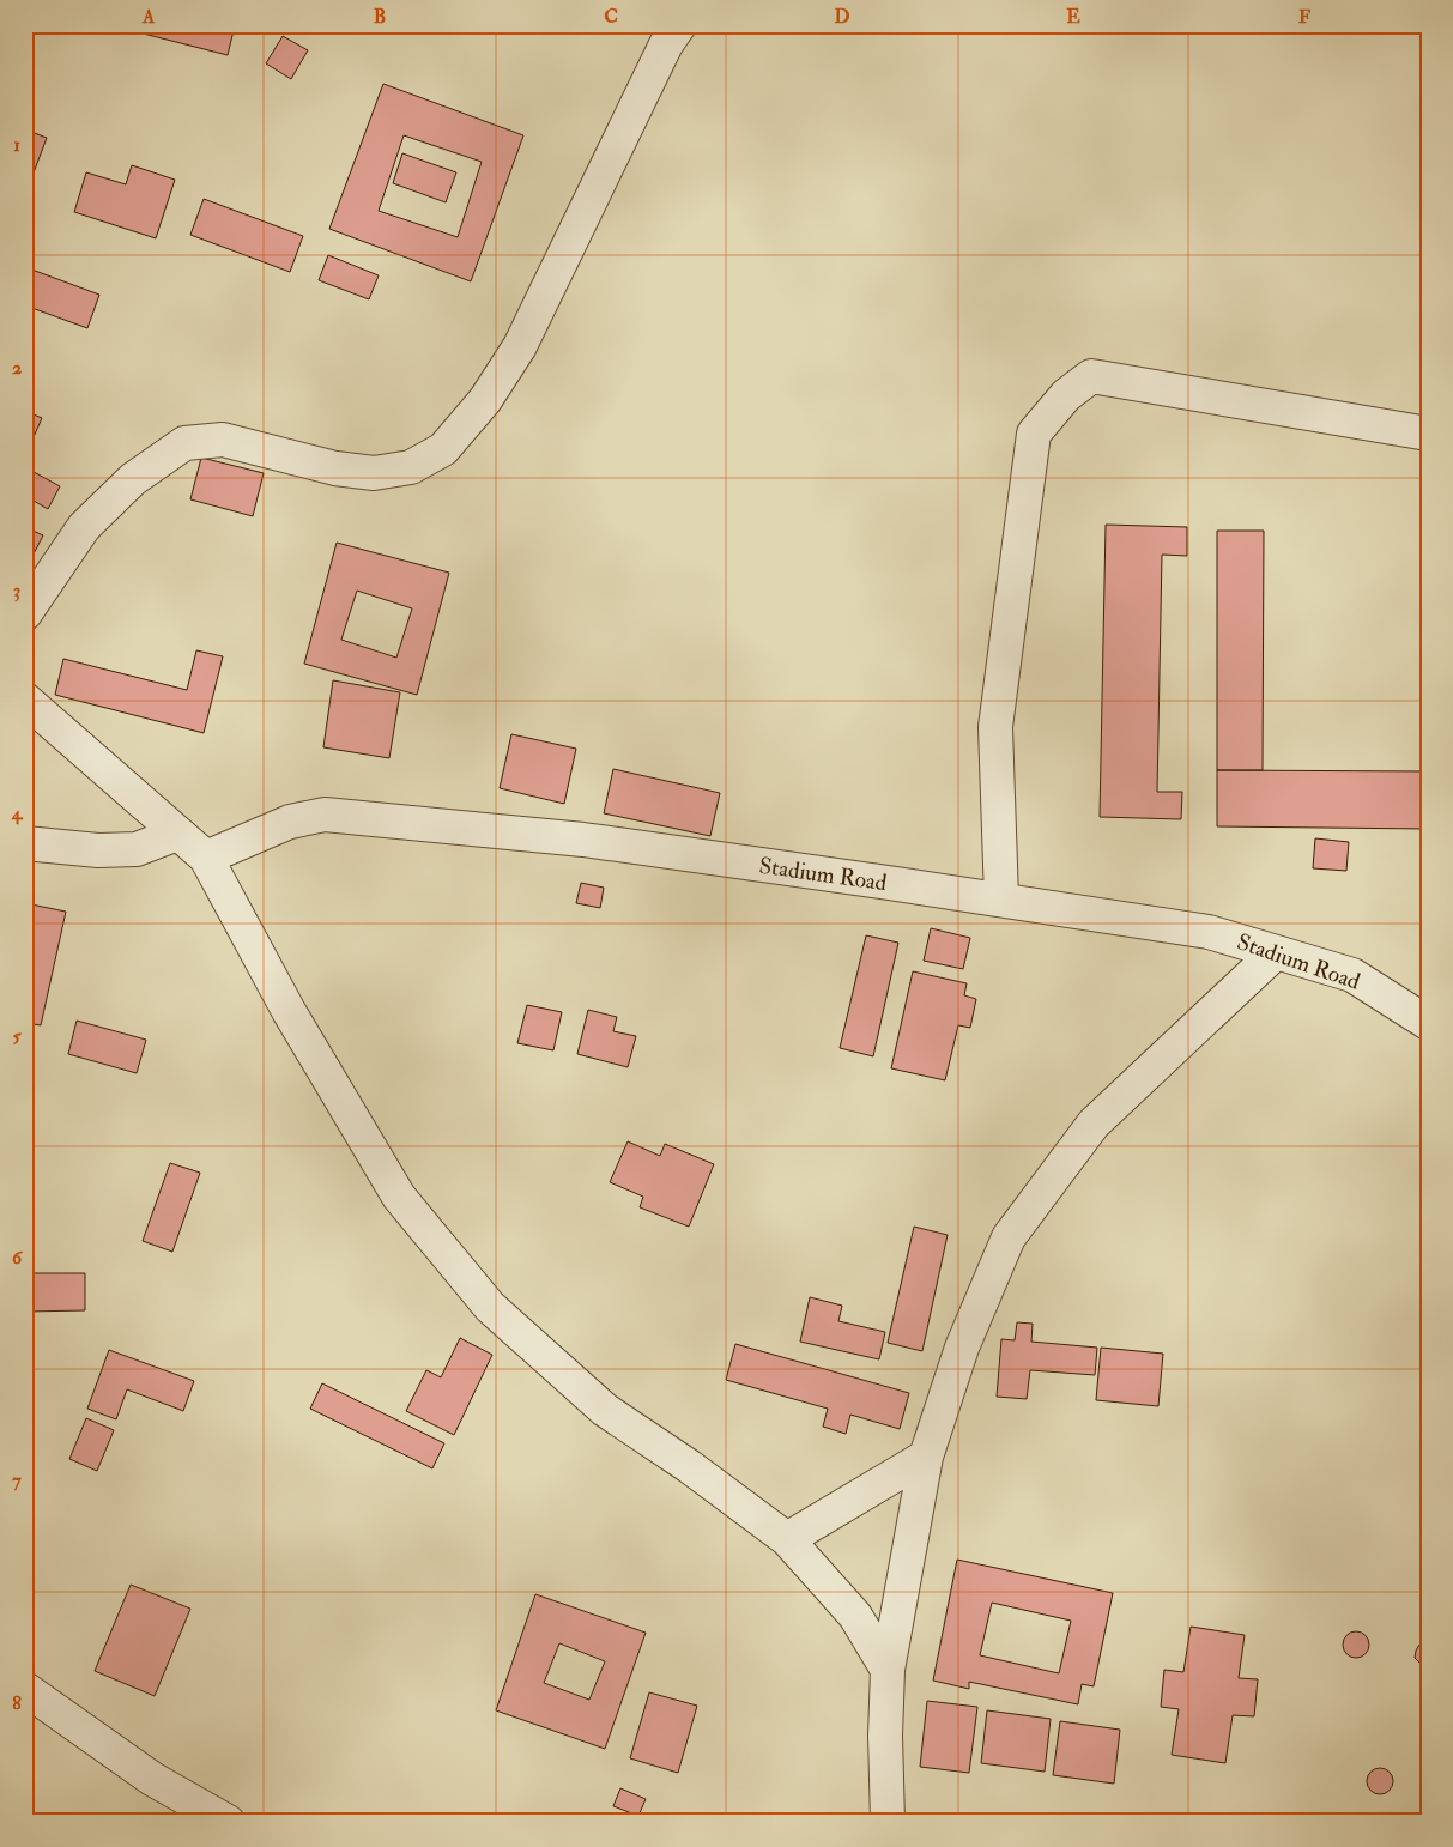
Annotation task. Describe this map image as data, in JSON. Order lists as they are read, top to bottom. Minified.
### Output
{"streets":{"street":["Stadium Road"]},"grid":{"columns":["A","B","C","D","E","F"],"rows":["1","2","3","4","5","6","7","8"]}}
